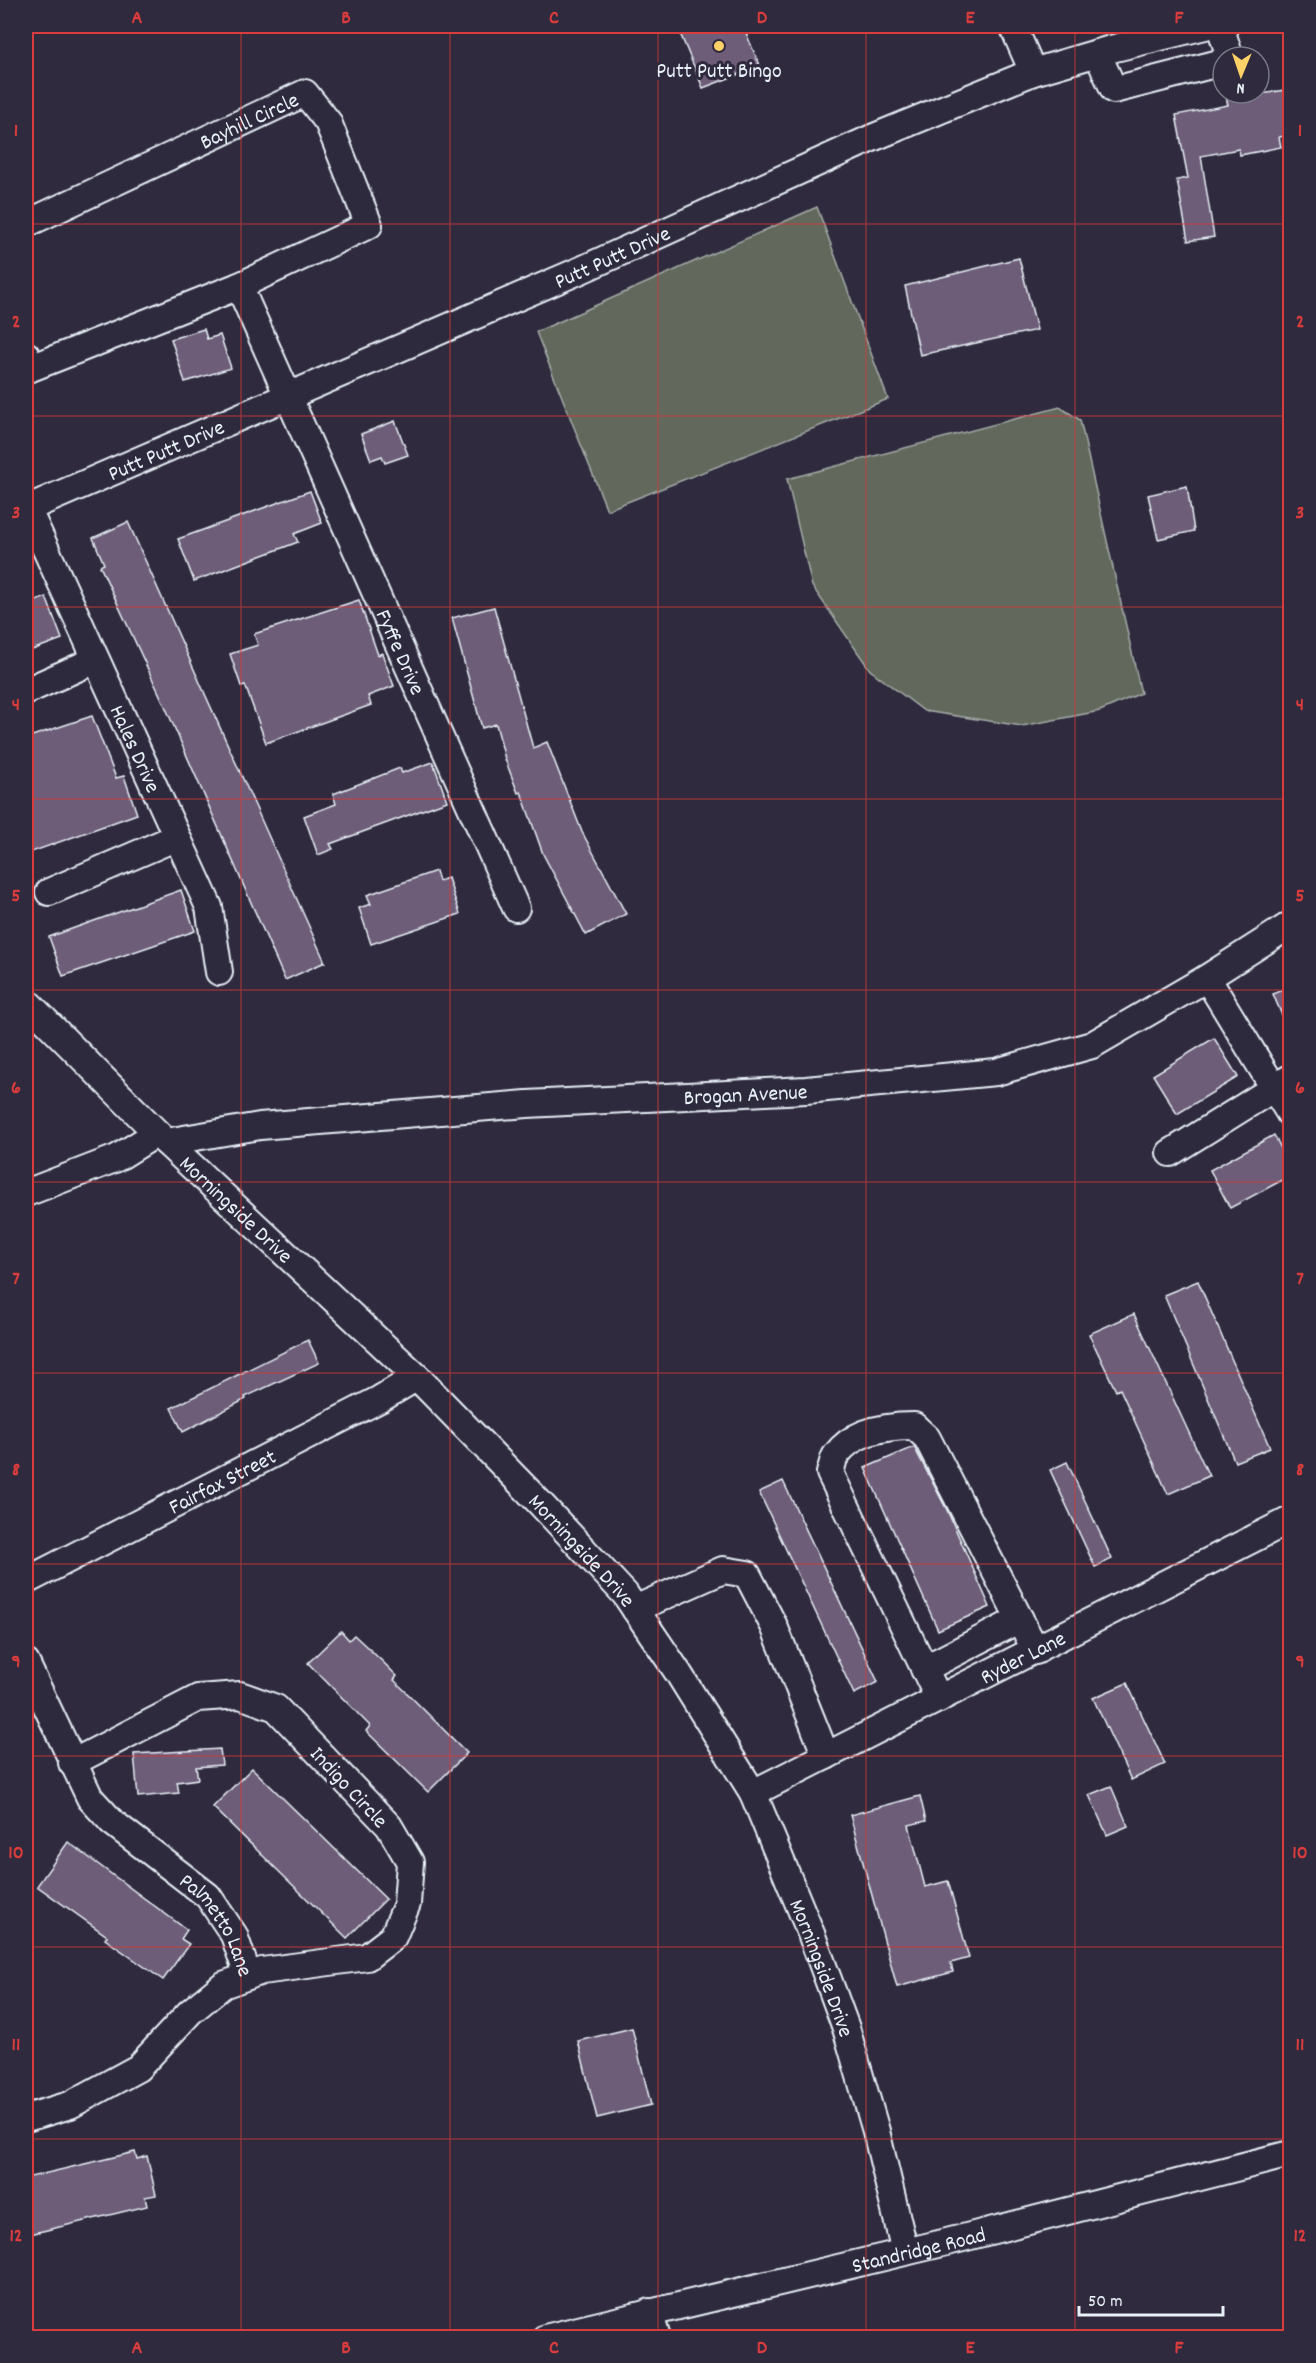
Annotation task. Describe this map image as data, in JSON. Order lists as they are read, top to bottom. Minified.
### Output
{"streets":{"street":["Bayhill Circle","Putt Putt Drive","Fyffe Drive","Hales Drive","Brogan Avenue","Morningside Drive","Fairfax Street","Ryder Lane","Indigo Circle","Palmetto Lane","Standridge Road"]},"crossings":[["Putt Putt Drive","Fyffe Drive"],["Putt Putt Drive","Hales Drive"],["Brogan Avenue","Morningside Drive"],["Morningside Drive","Fairfax Street"],["Morningside Drive","Ryder Lane"],["Morningside Drive","Standridge Road"],["Indigo Circle","Palmetto Lane"]],"places":["Putt Putt Bingo"],"scale_bar":"50 m","north":"bottom","grid":{"columns":["A","B","C","D","E","F"],"rows":["1","2","3","4","5","6","7","8","9","10","11","12"]}}
